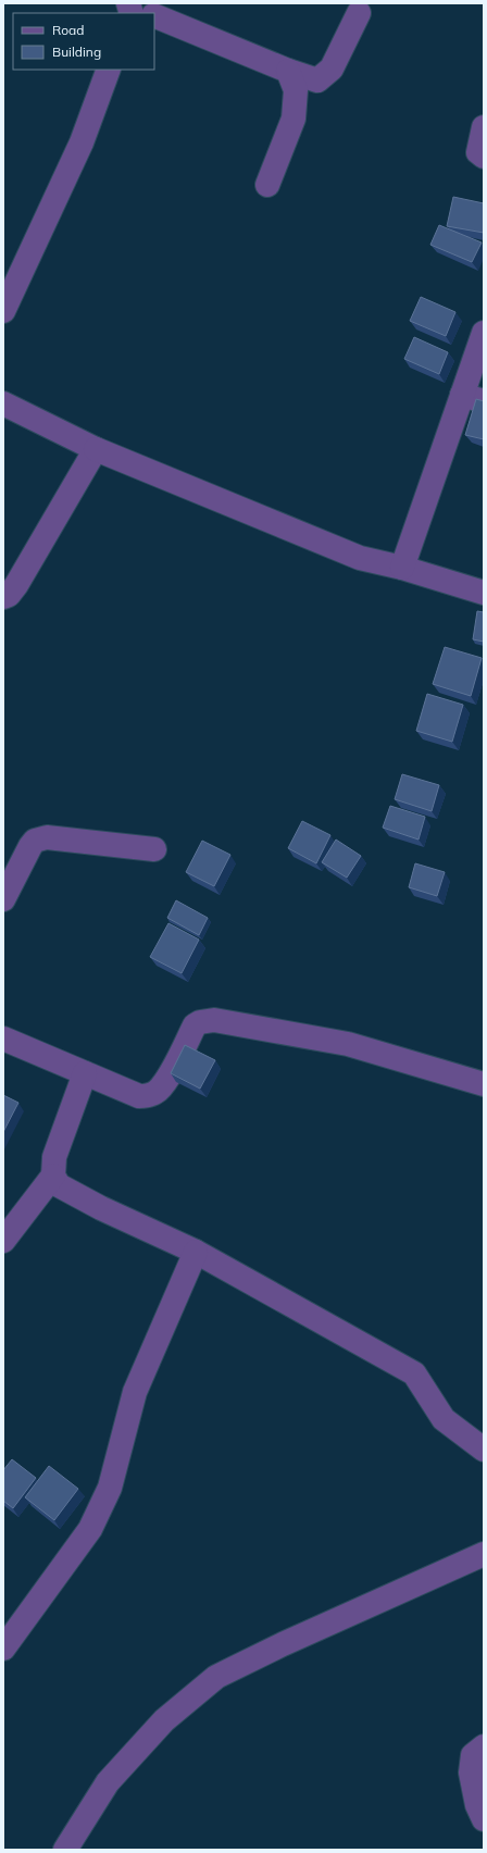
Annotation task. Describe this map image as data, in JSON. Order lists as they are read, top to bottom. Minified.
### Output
{"legend":["Road","Building"]}
